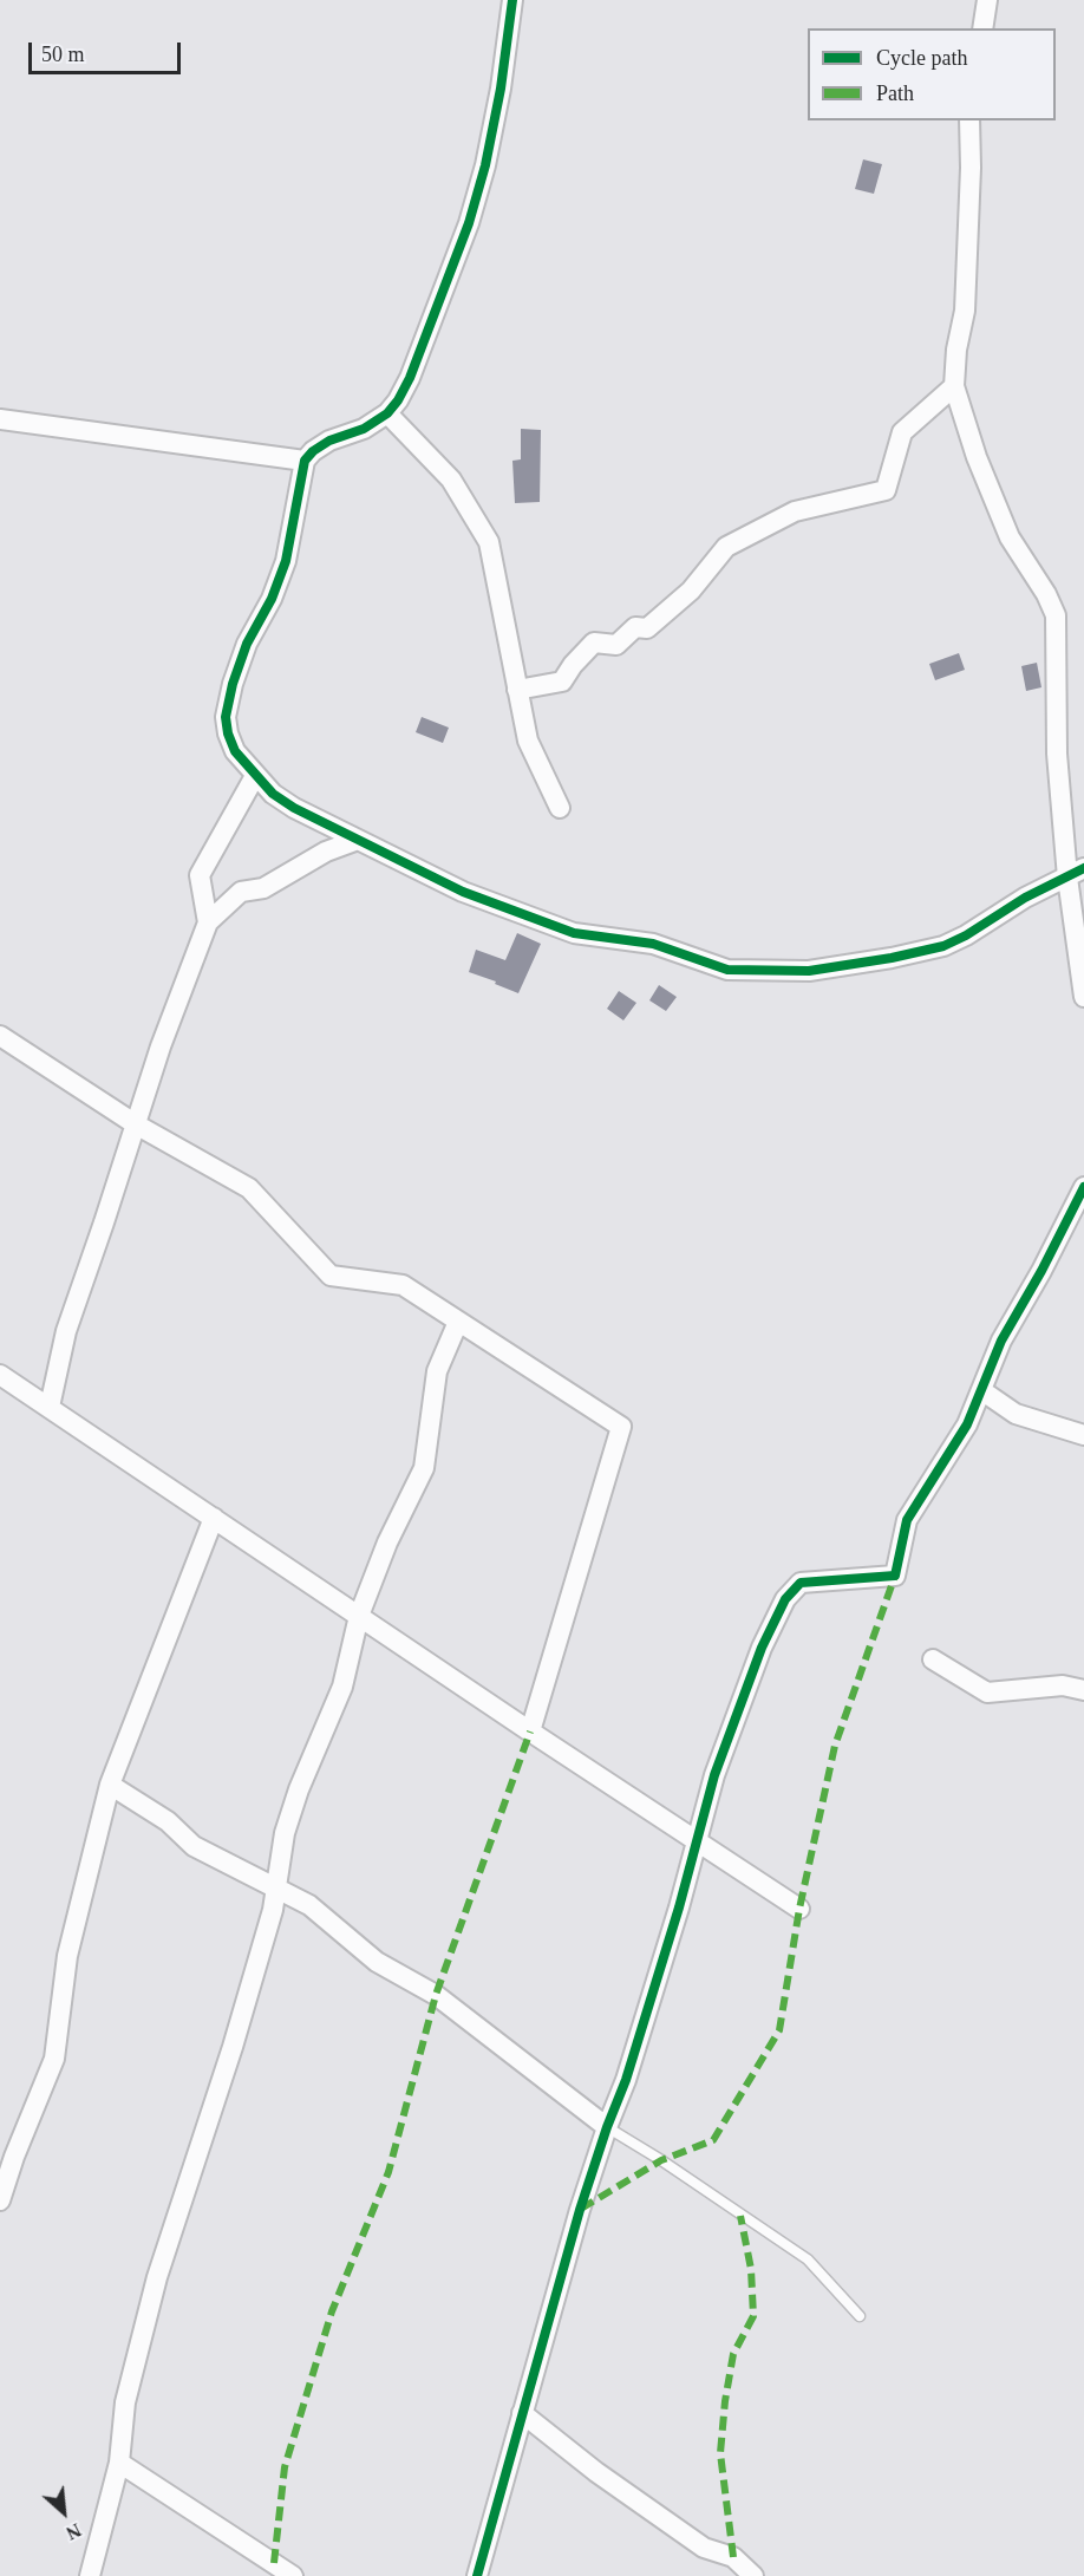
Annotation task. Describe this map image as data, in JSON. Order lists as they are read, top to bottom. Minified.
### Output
{"legend":["Cycle path","Path"],"scale_bar":"50 m","north":"bottom right"}
